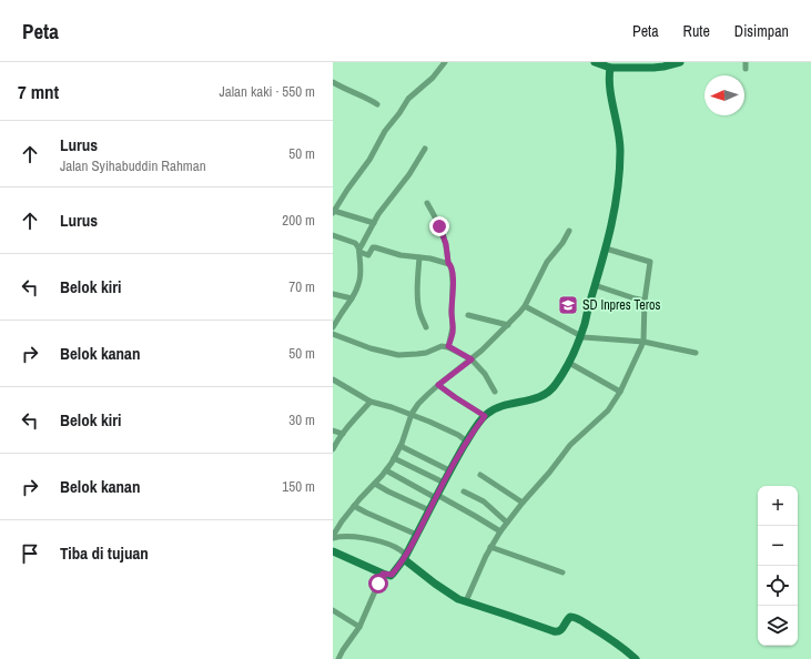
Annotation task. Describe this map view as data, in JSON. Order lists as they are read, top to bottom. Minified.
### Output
{"places":{"school or university":["SD Inpres Teros"]},"north":"left","page":{"header":"Peta","nav":["Peta","Rute","Disimpan"],"heading":["7 mnt","Jalan kaki · 550 m"],"list":[["Lurus","Jalan Syihabuddin Rahman","50 m"],["Lurus","200 m"],["Belok kiri","70 m"],["Belok kanan","50 m"],["Belok kiri","30 m"],["Belok kanan","150 m"],"Tiba di tujuan"],"map_buttons":["+","−"]}}
